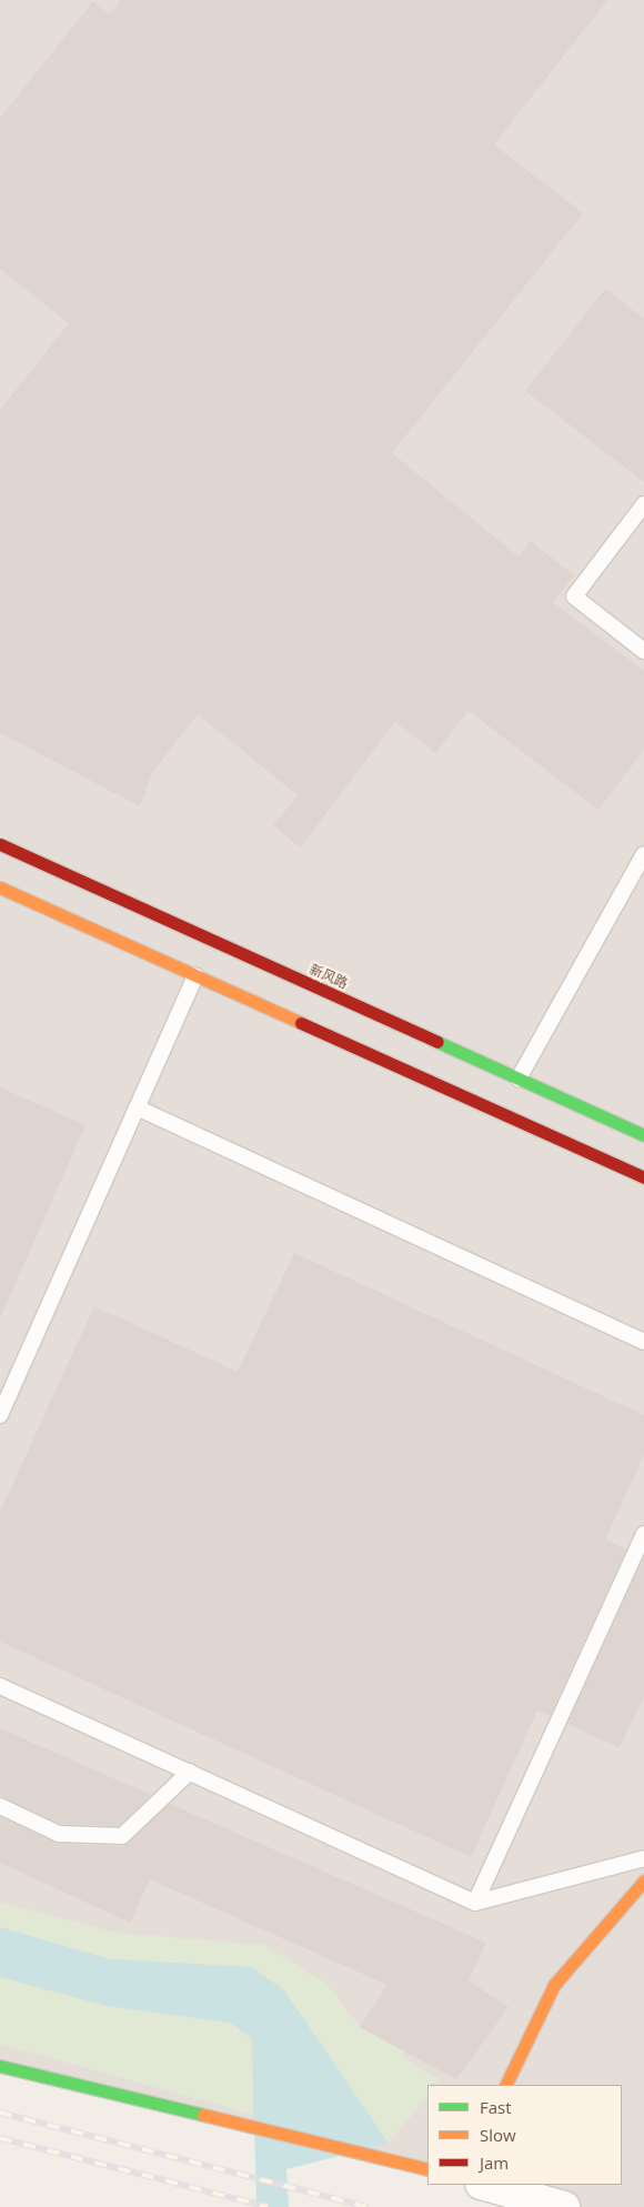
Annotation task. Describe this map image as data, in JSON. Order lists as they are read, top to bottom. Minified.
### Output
{"streets":{"main road":["新风路"]},"legend":["Fast","Slow","Jam"]}
